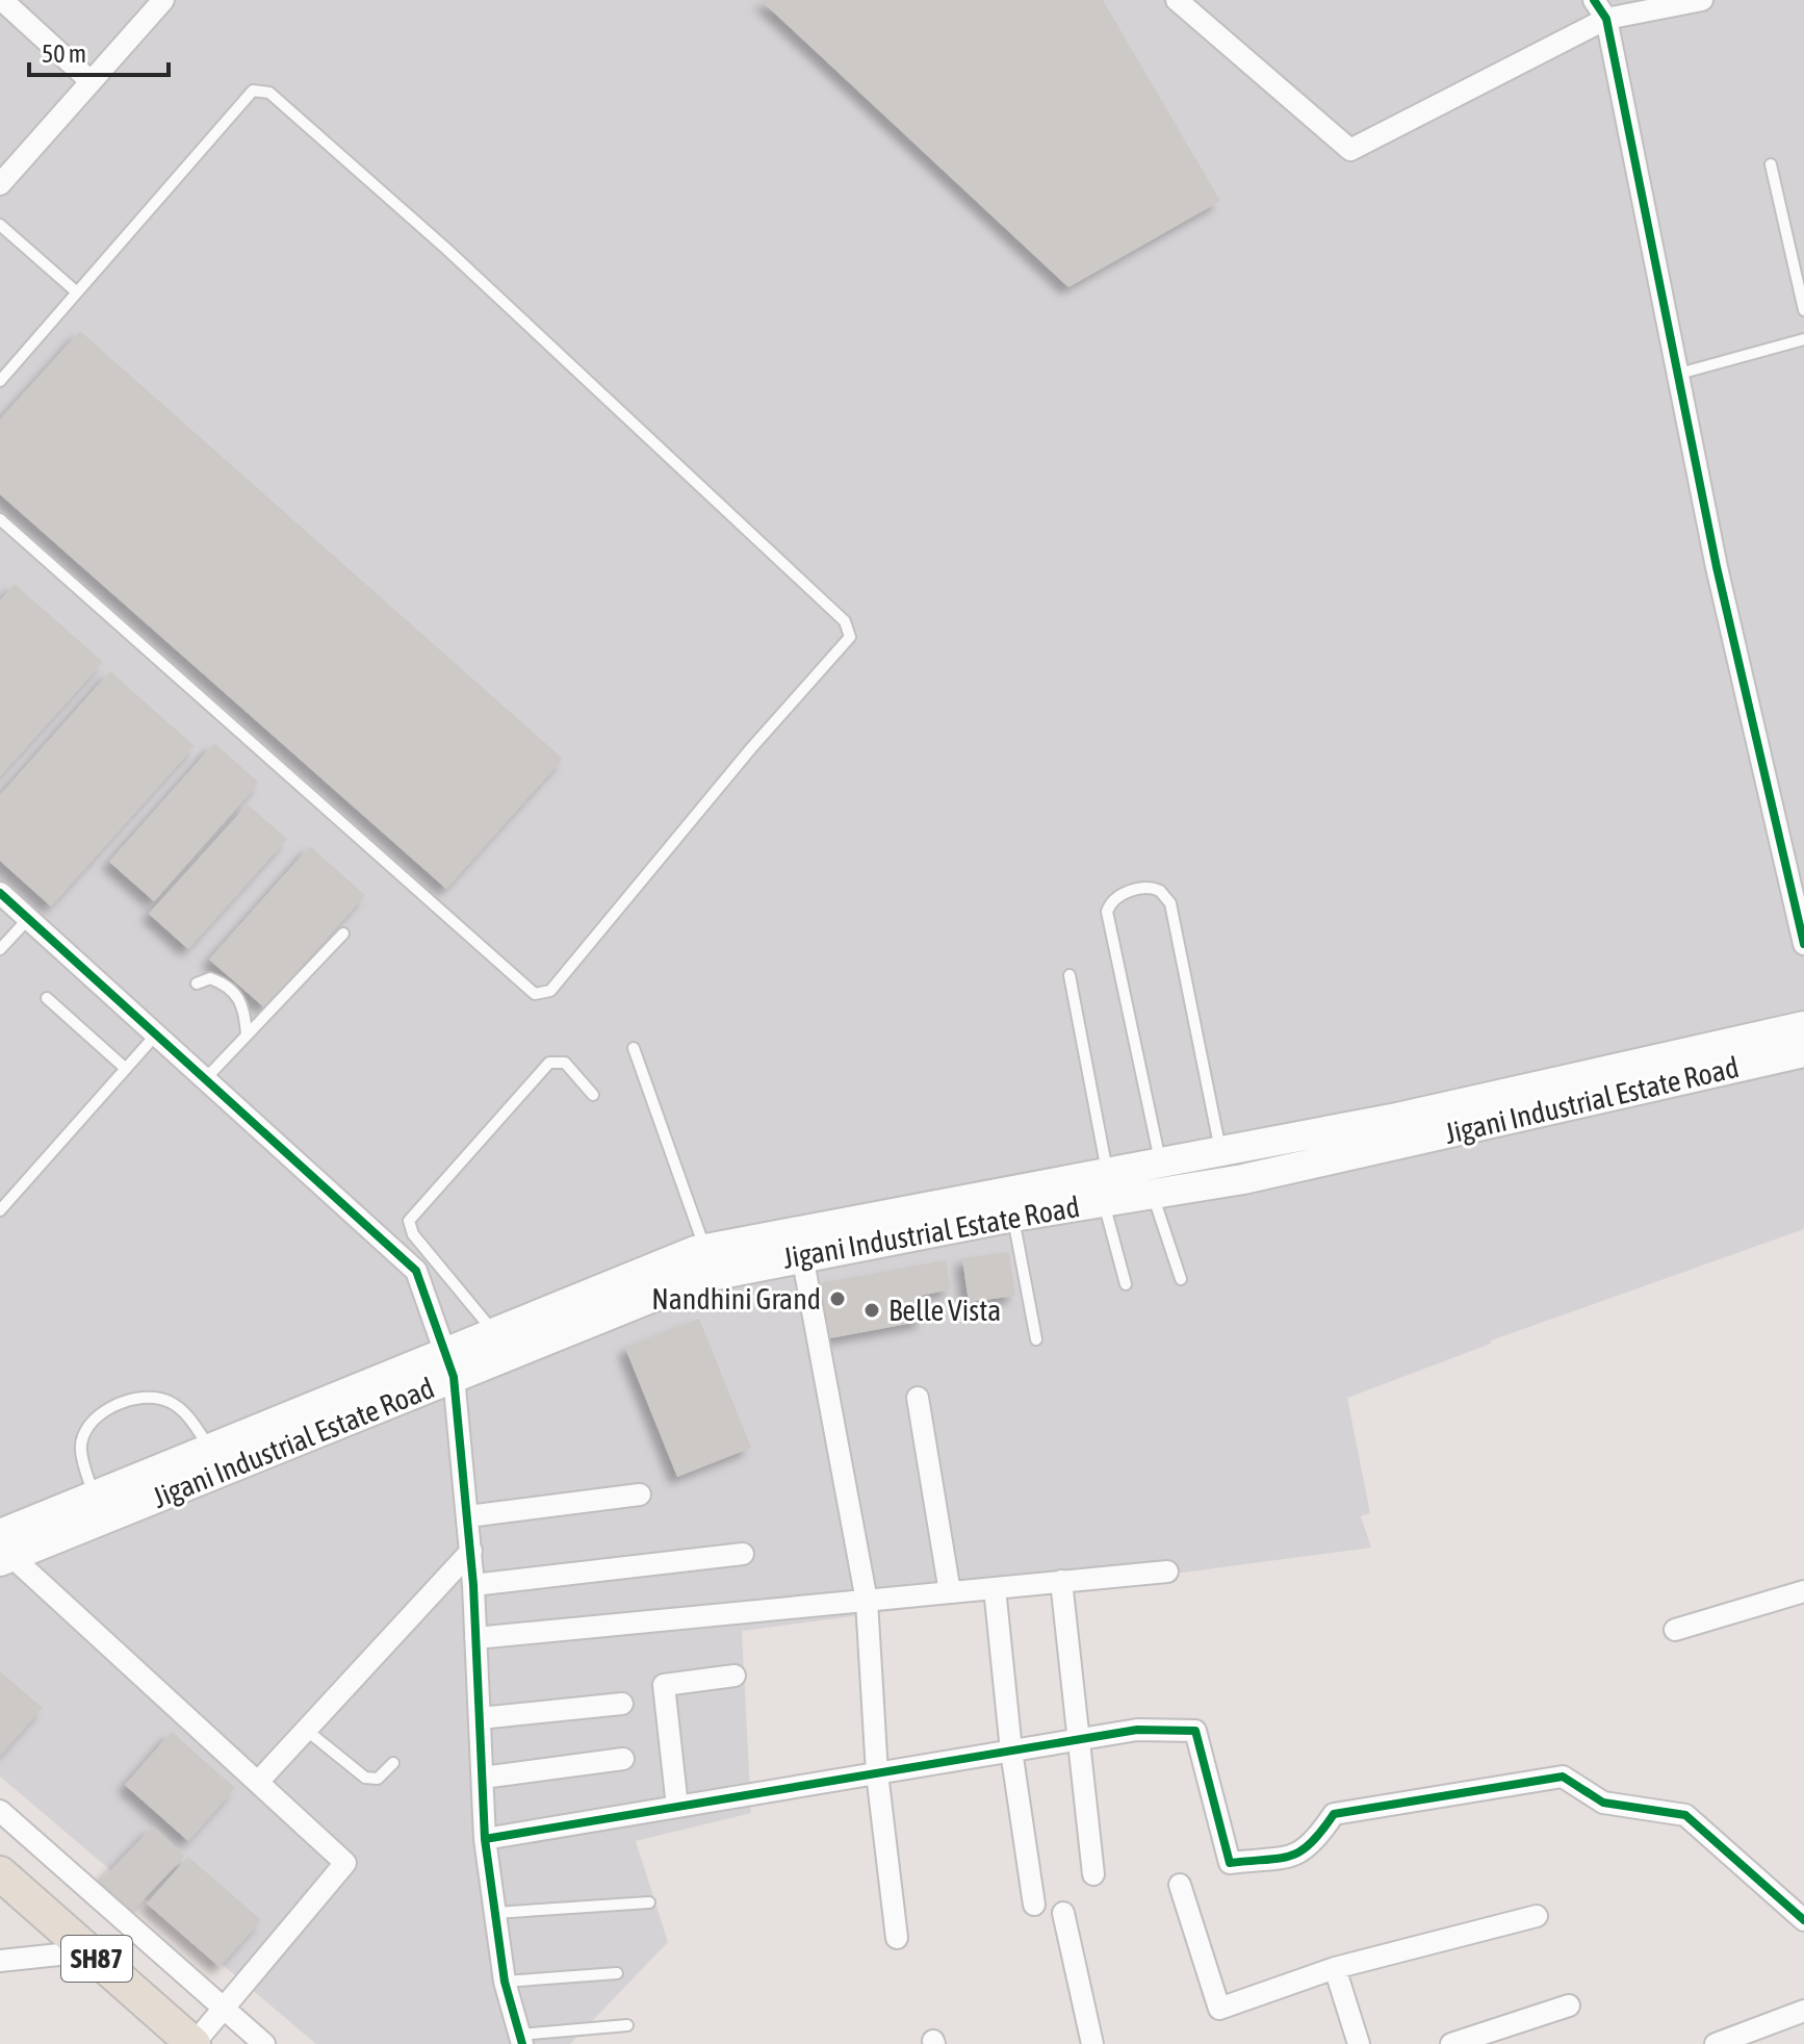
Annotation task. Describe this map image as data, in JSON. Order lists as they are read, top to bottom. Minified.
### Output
{"streets":{"main road":["Jigani Industrial Estate Road","SH87"]},"places":["Nandhini Grand","Belle Vista"],"scale_bar":"50 m"}
